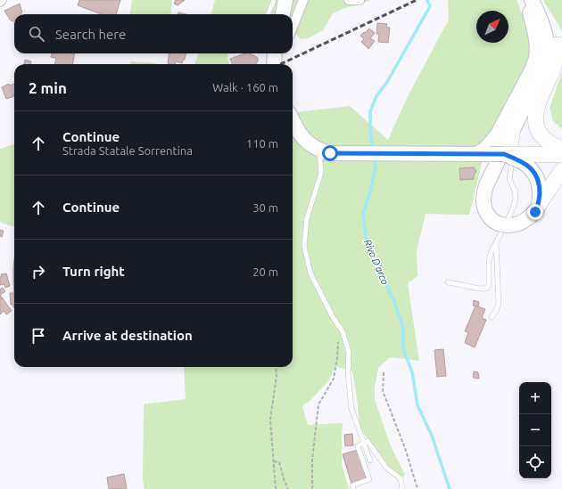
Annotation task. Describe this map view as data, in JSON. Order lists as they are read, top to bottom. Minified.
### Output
{"water":["Rivo D'arco"],"north":"top right","page":{"search":"Search here","heading":["2 min","Walk · 160 m"],"list":[["Continue","Strada Statale Sorrentina","110 m"],["Continue","30 m"],["Turn right","20 m"],"Arrive at destination"],"map_buttons":["+","−"]}}
